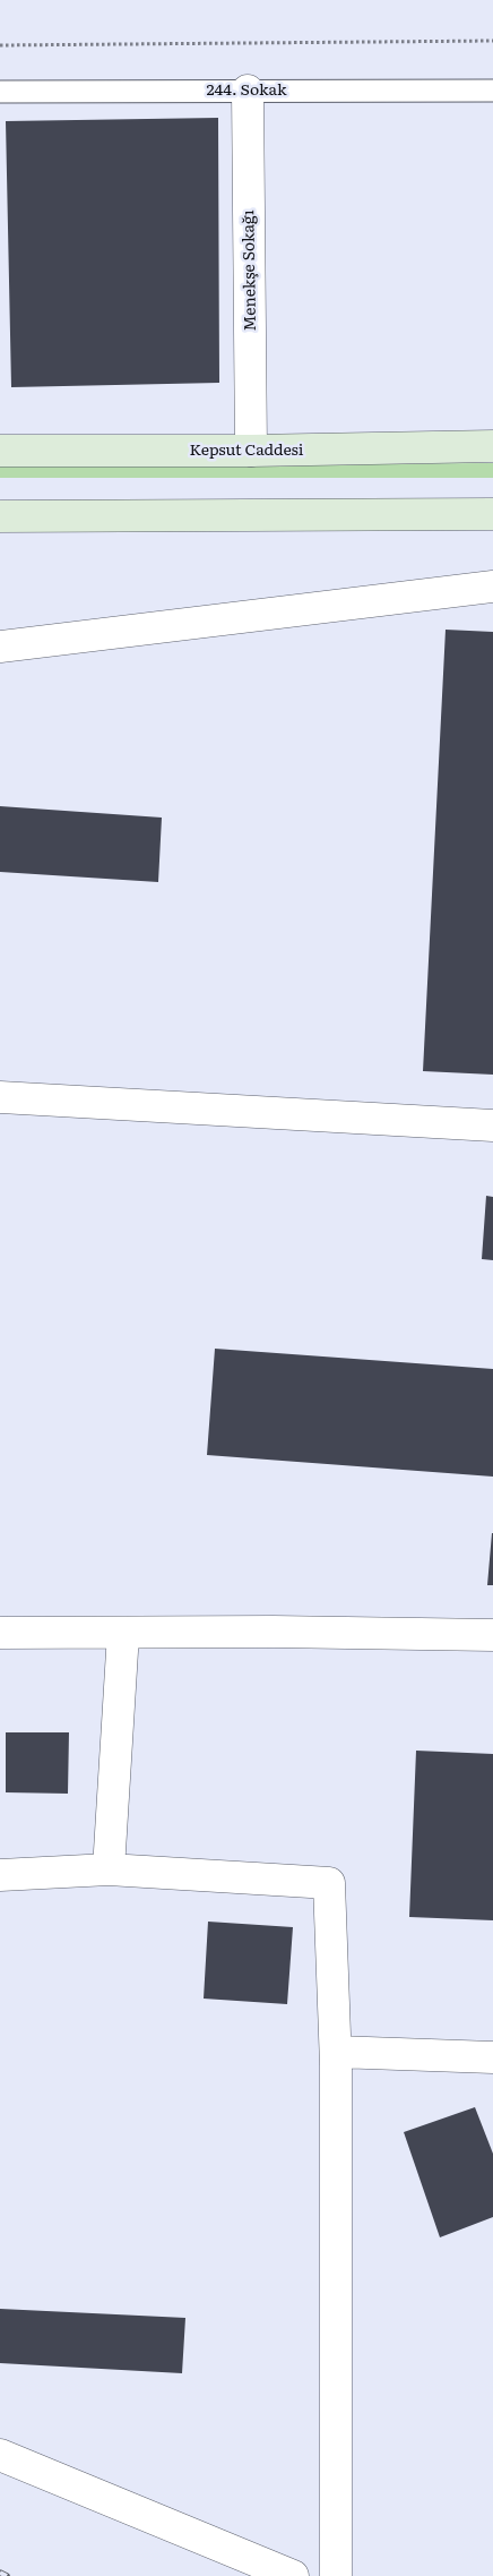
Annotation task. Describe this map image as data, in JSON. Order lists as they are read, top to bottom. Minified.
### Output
{"streets":{"main road":["Kepsut Caddesi"],"street":["Menekşe Sokağı"],"lane":["244. Sokak"]},"crossings":[["244. Sokak","Menekşe Sokağı"],["Menekşe Sokağı","Kepsut Caddesi"]]}
